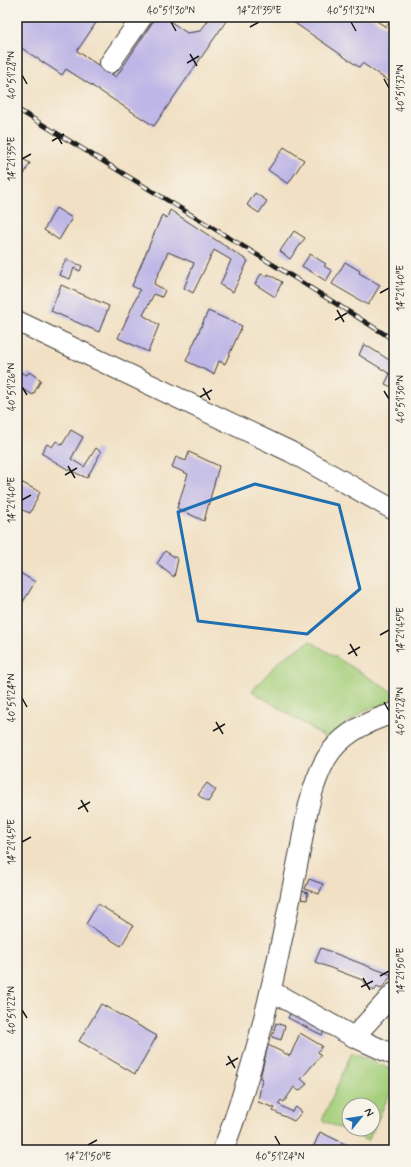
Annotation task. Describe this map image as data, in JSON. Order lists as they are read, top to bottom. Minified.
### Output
{"north":"top right","coordinates":["40°51'30\"N","14°21'35\"E","40°51'32\"N","40°51'28\"N","14°21'40\"E","40°51'26\"N","14°21'45\"E","40°51'24\"N","14°21'50\"E","40°51'22\"N"]}
